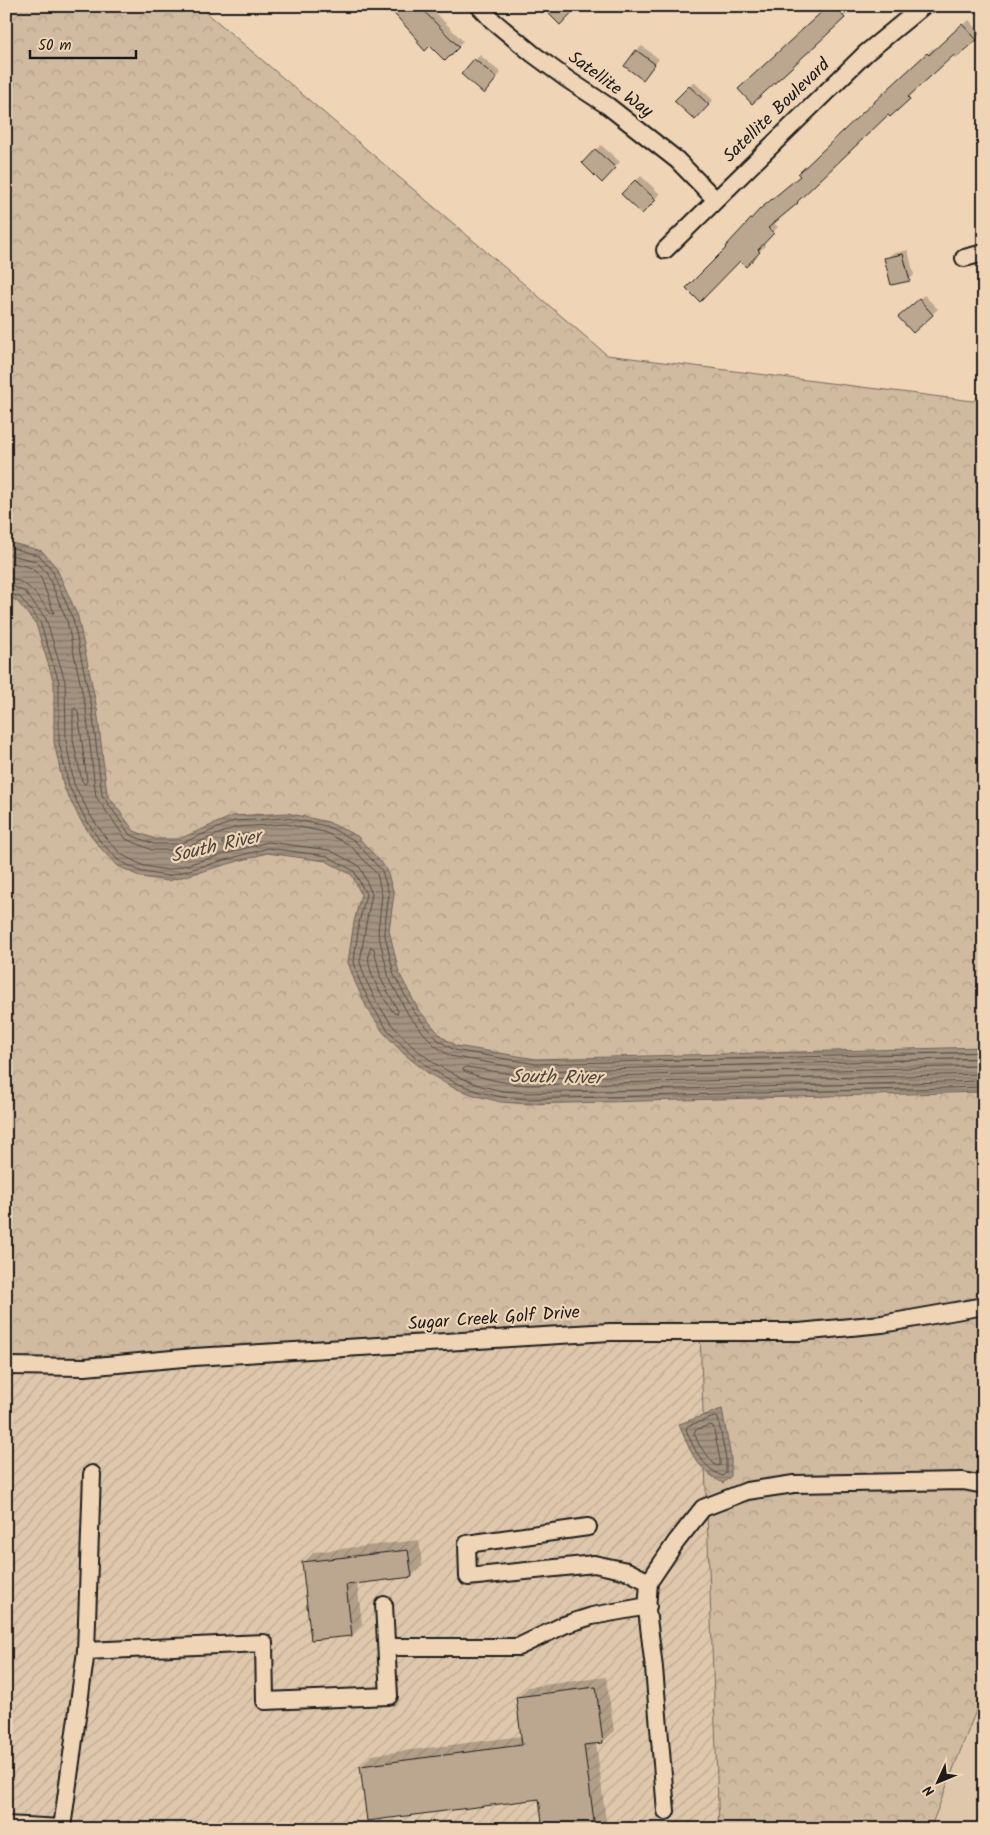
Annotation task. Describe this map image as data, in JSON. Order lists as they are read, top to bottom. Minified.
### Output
{"streets":{"street":["Satellite Way","Satellite Boulevard","Sugar Creek Golf Drive"]},"crossings":[["Satellite Way","Satellite Boulevard"]],"water":["South River"],"scale_bar":"50 m","north":"bottom left"}
